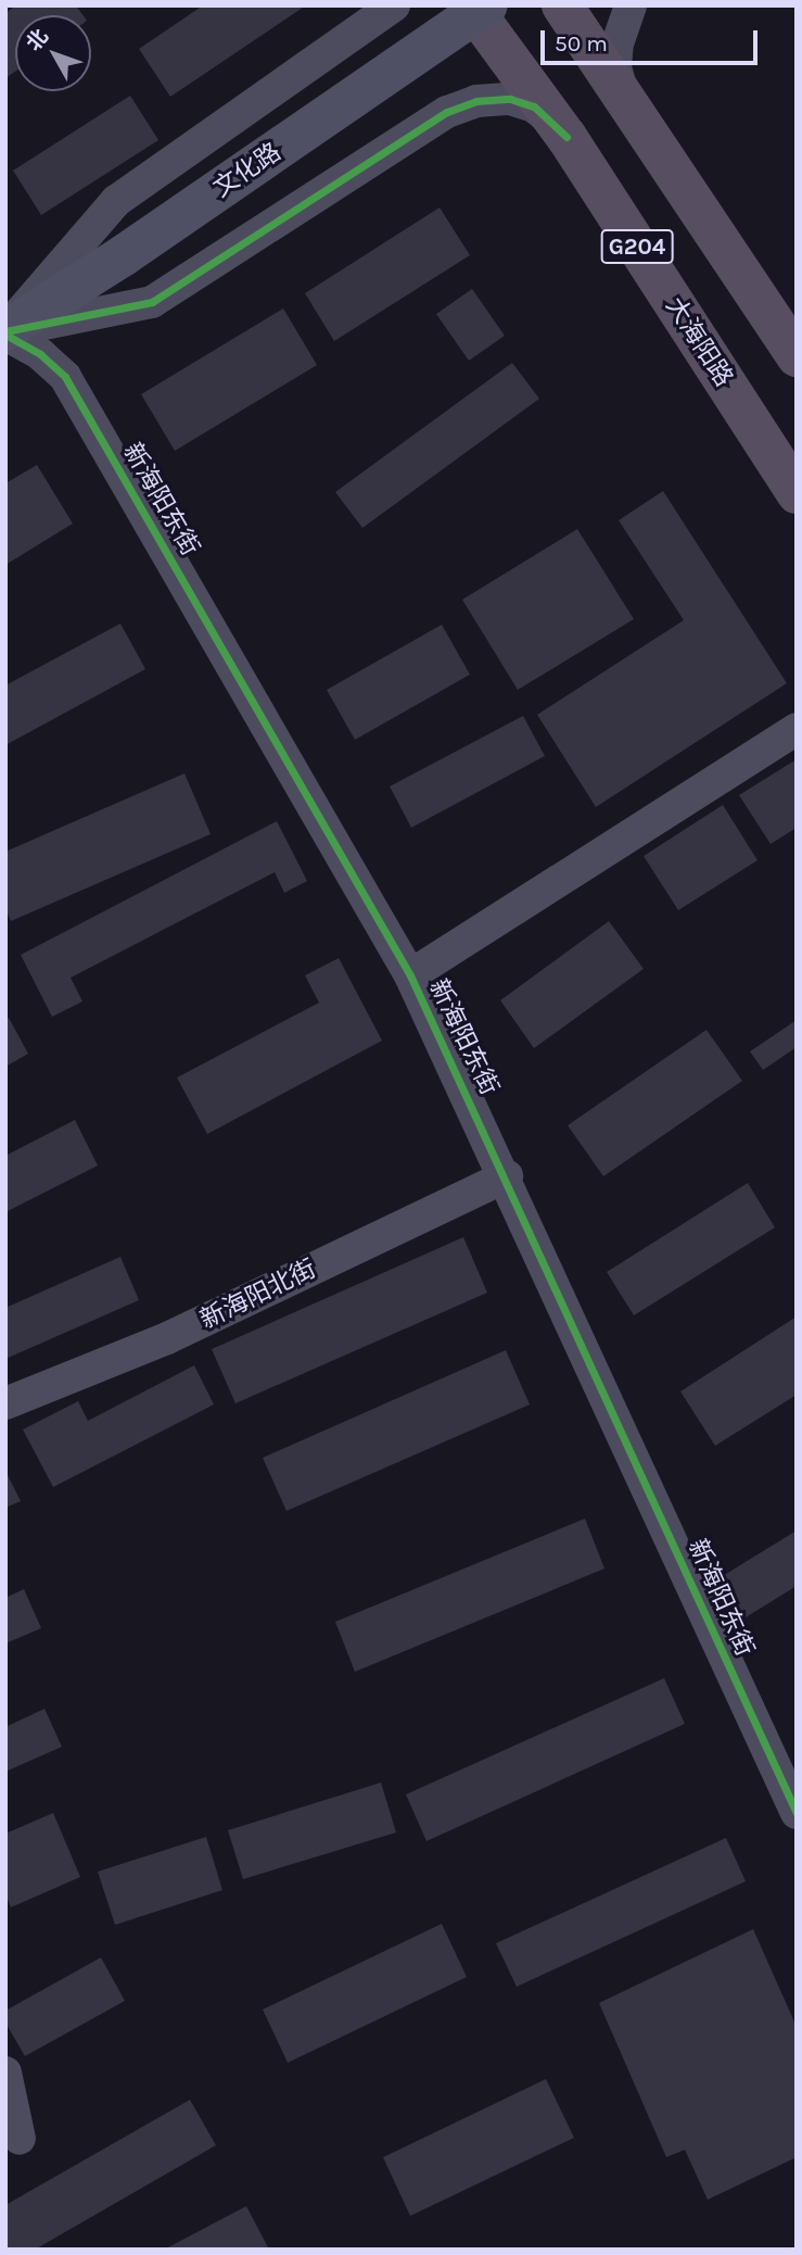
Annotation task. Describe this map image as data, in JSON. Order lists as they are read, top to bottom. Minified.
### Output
{"streets":{"highway":["G204","大海阳路"],"main road":["文化路"],"street":["新海阳东街","新海阳北街"]},"crossings":[["文化路","新海阳东街"],["新海阳东街","新海阳北街"]],"scale_bar":"50 m","north":"top left"}
